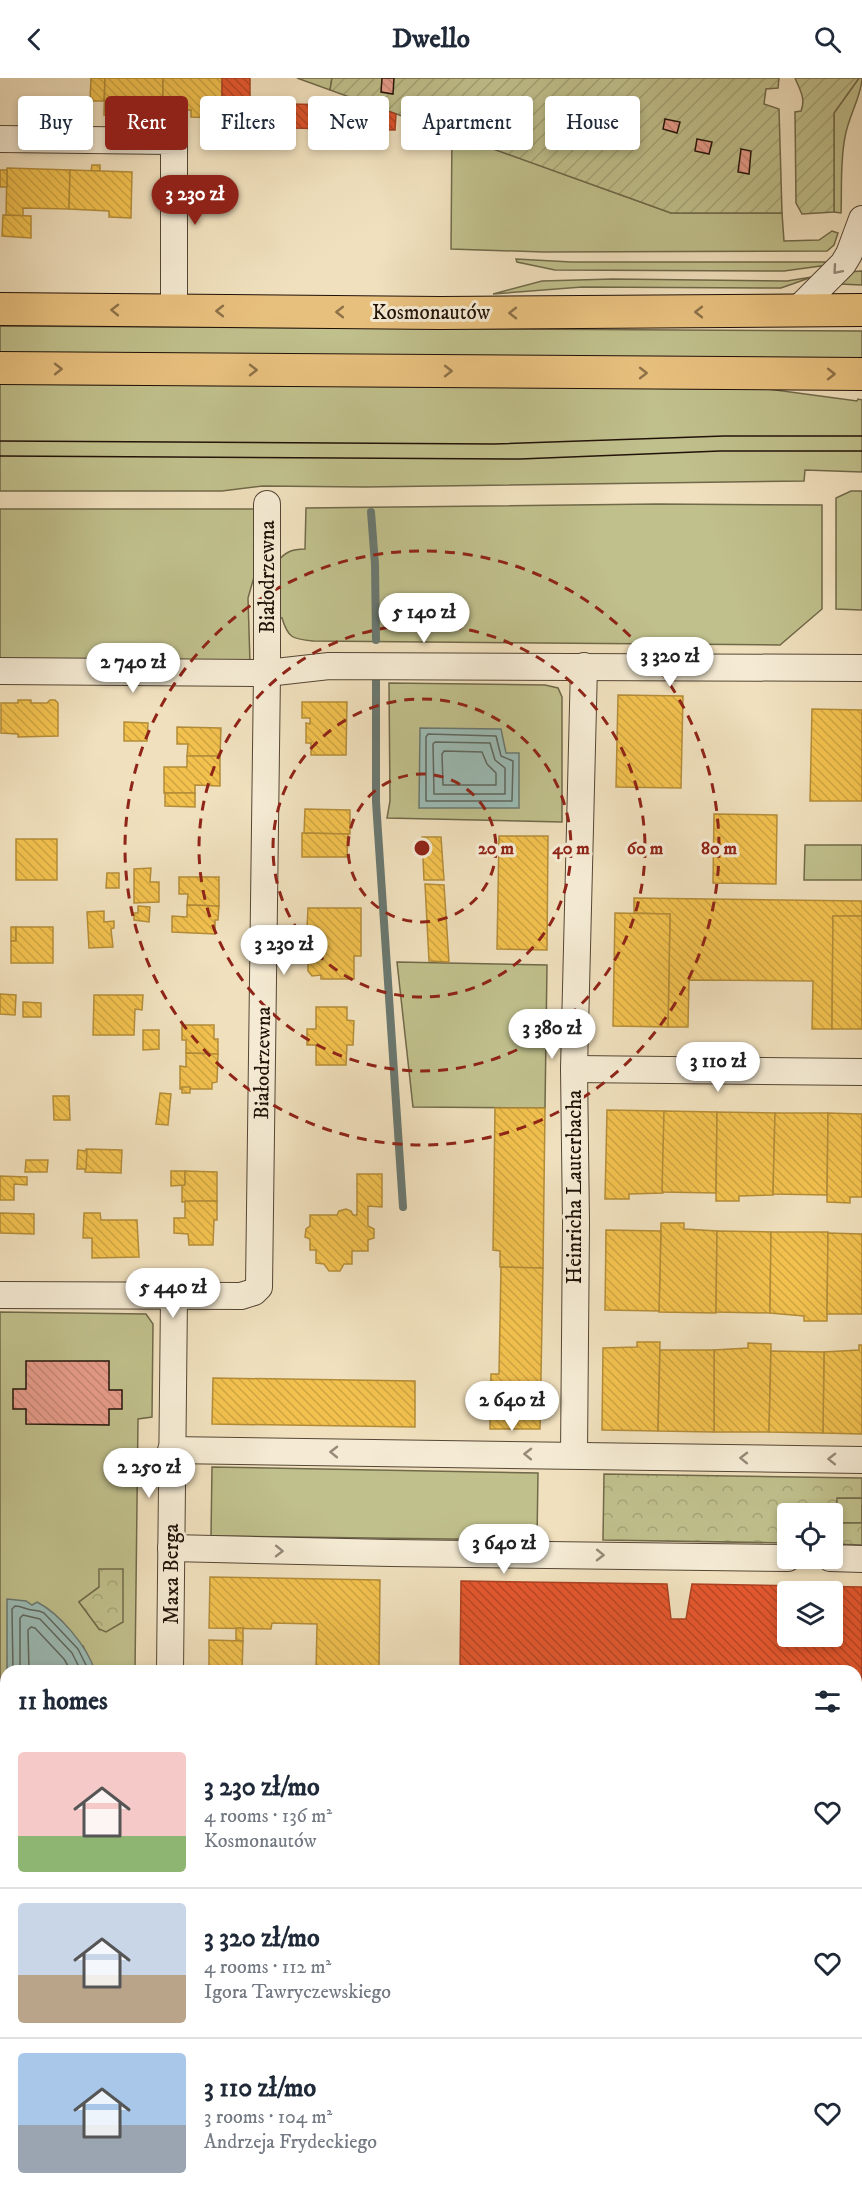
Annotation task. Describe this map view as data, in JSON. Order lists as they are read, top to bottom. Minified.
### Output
{"streets":{"main road":["Kosmonautów"],"street":["Białodrzewna","Heinricha Lauterbacha","Maxa Berga"]},"crossings":[["Białodrzewna","Maxa Berga"]],"page":{"header":"Dwello","chip":["Buy","Rent","Filters","New","Apartment","House"],"price":["3 230 zł","5 140 zł","3 320 zł","2 740 zł","3 230 zł","3 380 zł","3 110 zł","5 440 zł","2 640 zł","2 250 zł","3 640 zł"],"heading":"11 homes","list":[{"name":"3 230 zł/mo","note":"4 rooms · 136 m² · Kosmonautów"},{"name":"3 320 zł/mo","note":"4 rooms · 112 m² · Igora Tawryczewskiego"},{"name":"3 110 zł/mo","note":"3 rooms · 104 m² · Andrzeja Frydeckiego"}]},"rings":["20 m","40 m","60 m","80 m"]}
